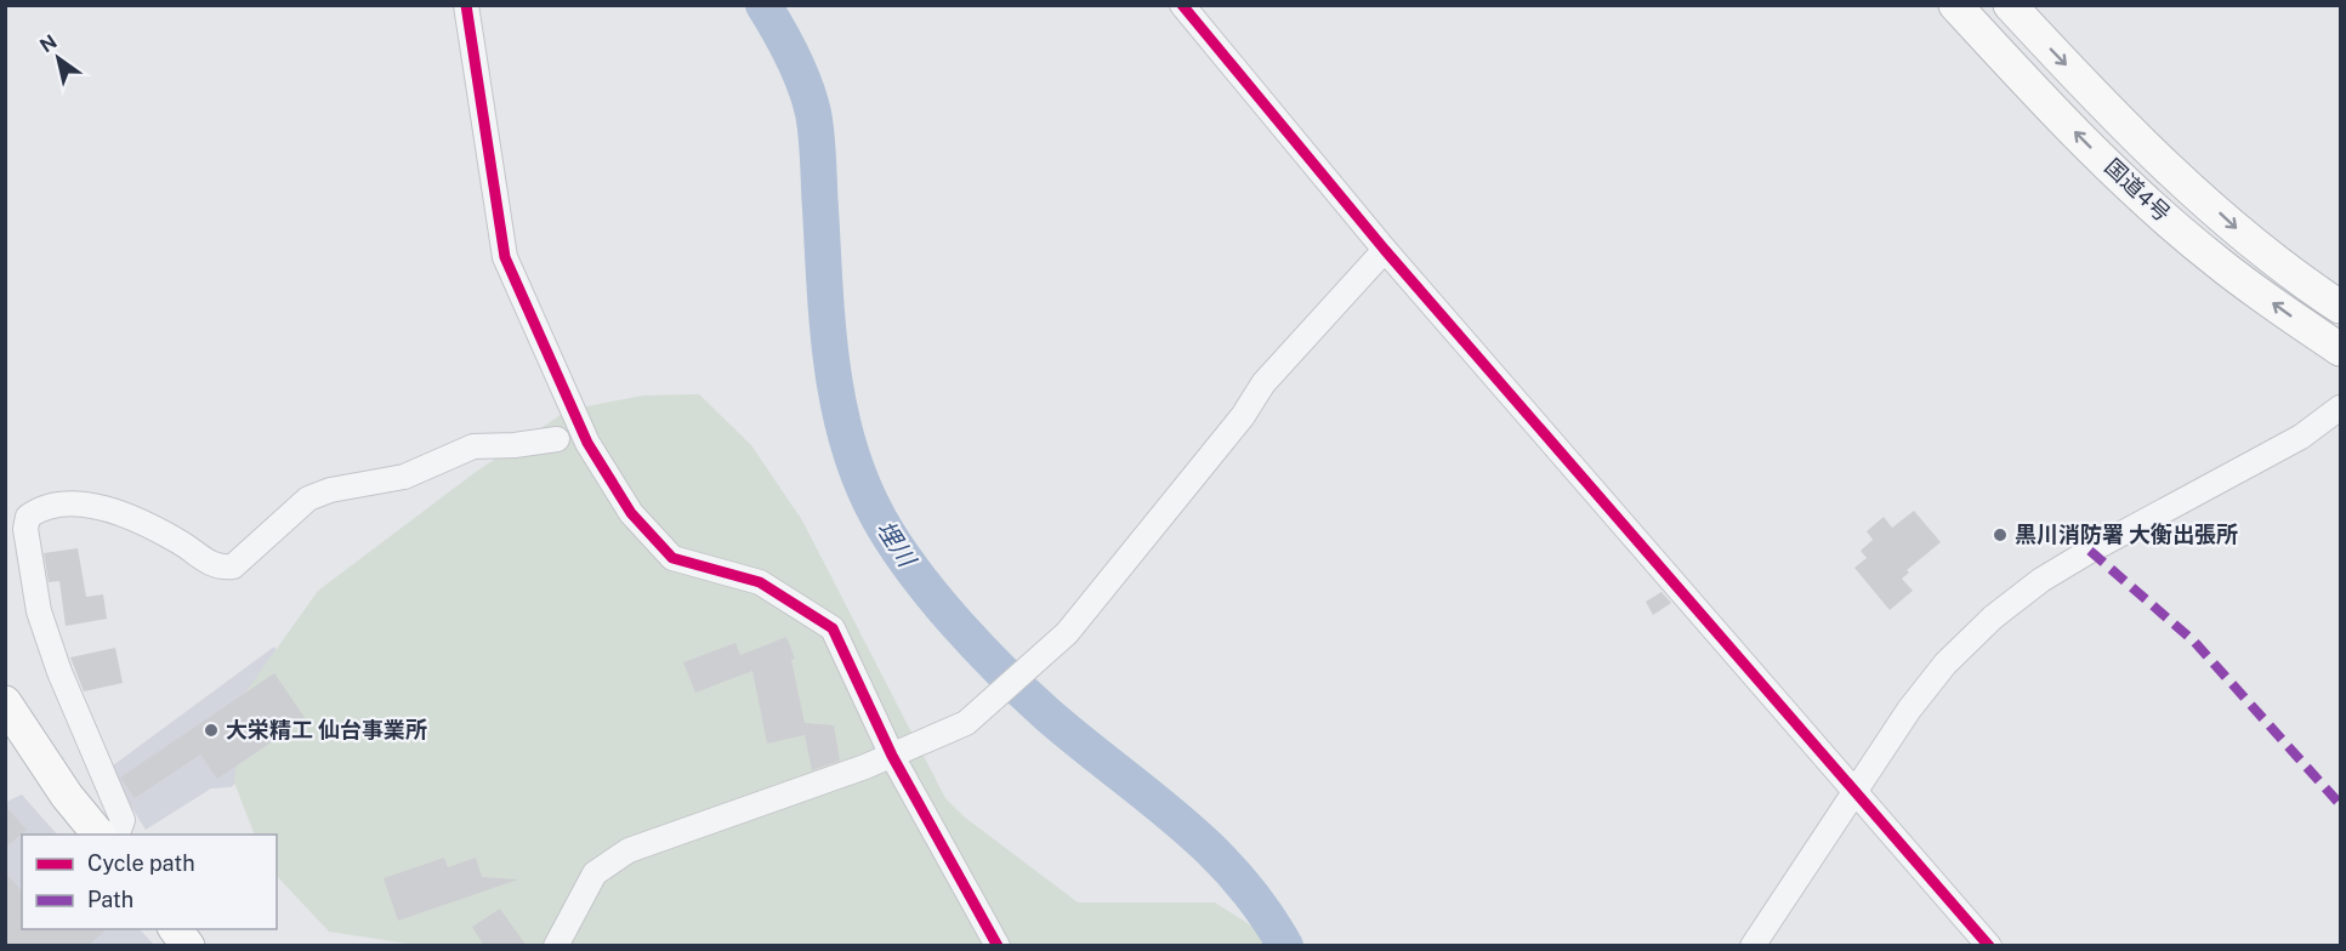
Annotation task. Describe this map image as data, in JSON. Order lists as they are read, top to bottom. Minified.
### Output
{"streets":{"highway":["国道4号"]},"water":["埋川"],"places":["黒川消防署 大衡出張所","大栄精工 仙台事業所"],"legend":["Cycle path","Path"],"north":"top left"}
